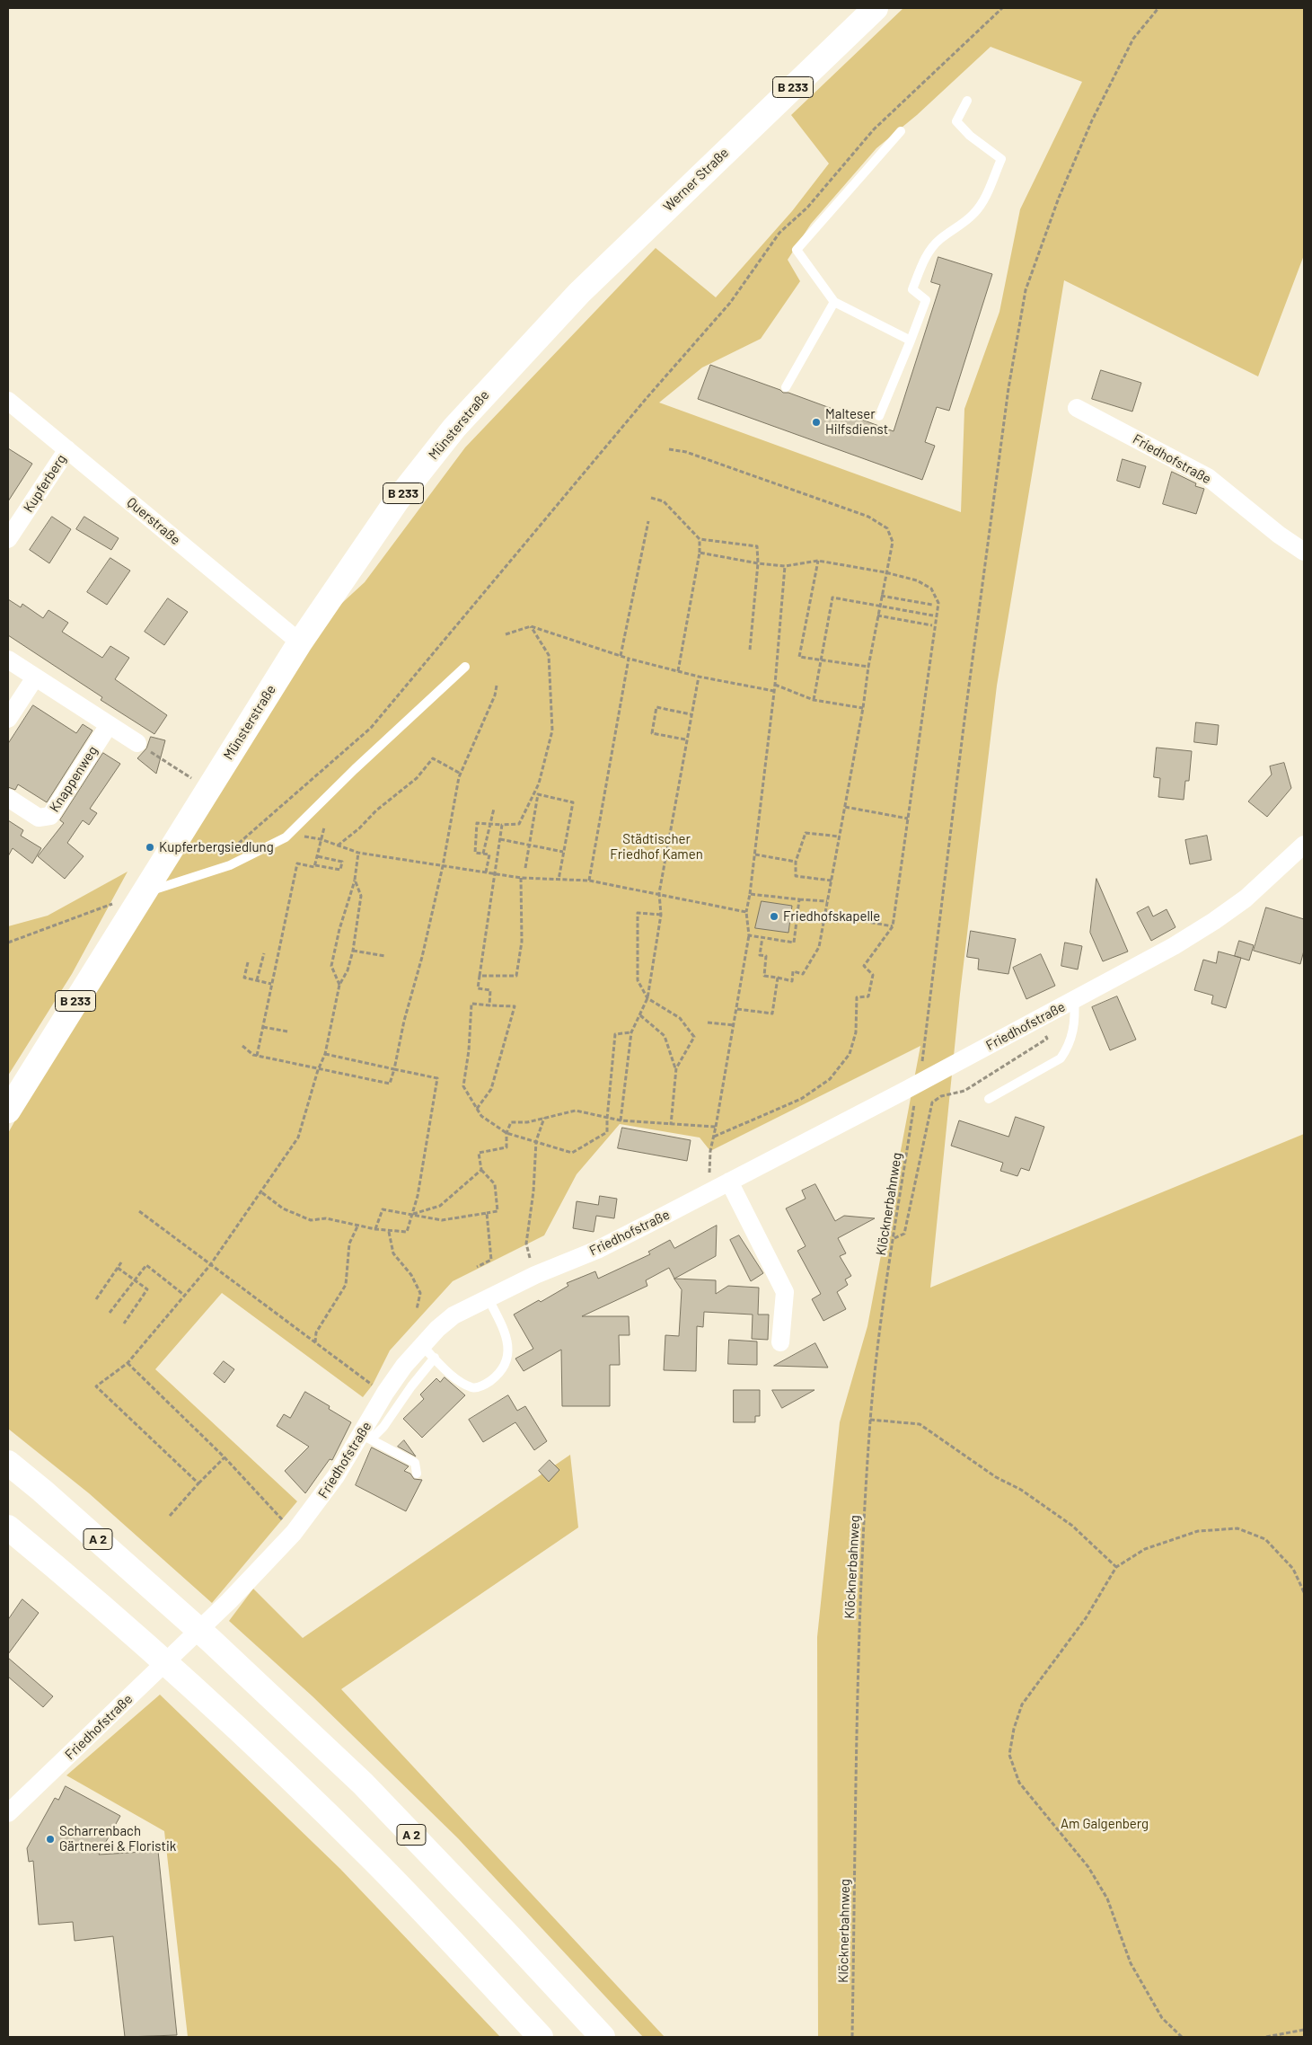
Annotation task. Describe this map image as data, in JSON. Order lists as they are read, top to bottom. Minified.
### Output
{"streets":{"main road":["B 233","Werner Straße","Münsterstraße","A 2"],"street":["Friedhofstraße","Kupferberg","Querstraße","Knappenweg"],"path":["Klöcknerbahnweg"]},"crossings":[["Werner Straße","Münsterstraße"],["Münsterstraße","Querstraße"],["Friedhofstraße","Klöcknerbahnweg"],["Kupferberg","Querstraße"]],"parks":["Städtischer Friedhof Kamen","Am Galgenberg"],"places":["Malteser Hilfsdienst","Kupferbergsiedlung","Friedhofskapelle","Scharrenbach Gärtnerei & Floristik"]}
